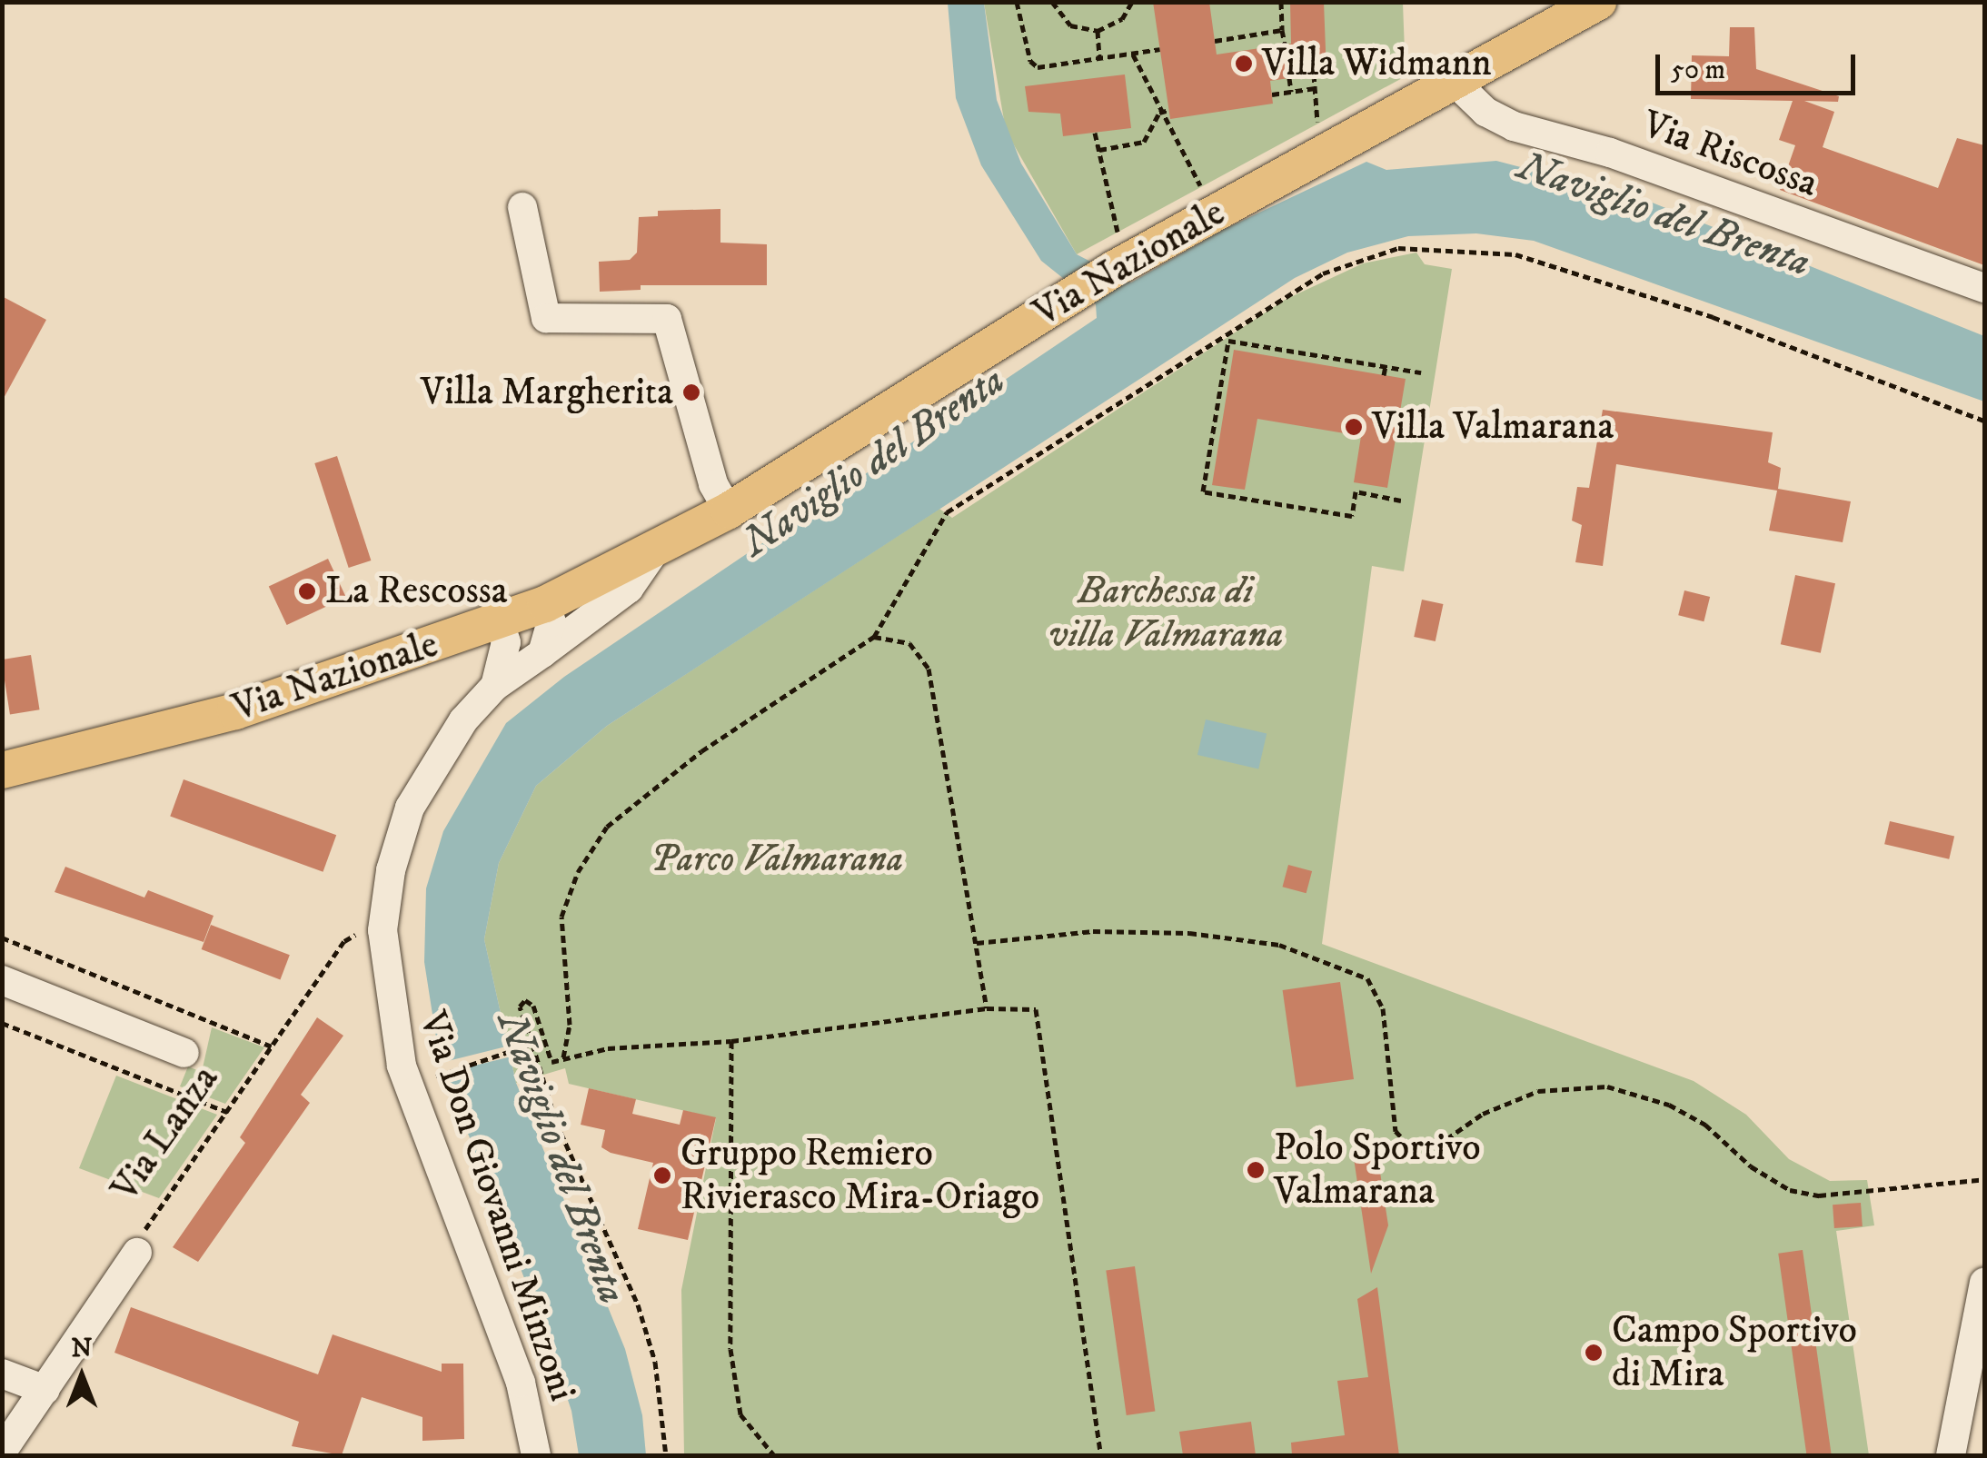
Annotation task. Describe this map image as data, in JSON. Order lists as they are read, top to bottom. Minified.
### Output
{"streets":{"main road":["Via Nazionale"],"street":["Via Riscossa","Via Lanza","Via Don Giovanni Minzoni"]},"crossings":[["Via Riscossa","Via Nazionale"],["Via Nazionale","Via Don Giovanni Minzoni"]],"water":["Naviglio del Brenta"],"parks":["Barchessa di villa Valmarana","Parco Valmarana"],"places":["Villa Widmann","Villa Margherita","Villa Valmarana","La Rescossa","Polo Sportivo Valmarana","Gruppo Remiero Rivierasco Mira-Oriago","Campo Sportivo di Mira"],"scale_bar":"50 m","north":"top"}
